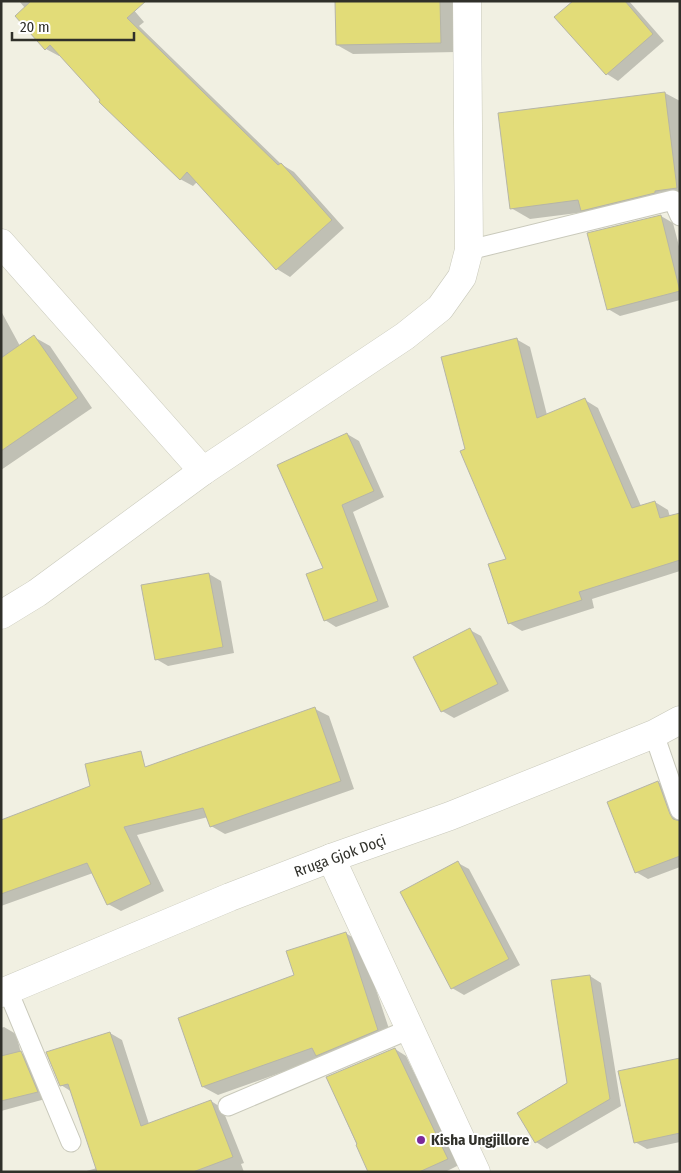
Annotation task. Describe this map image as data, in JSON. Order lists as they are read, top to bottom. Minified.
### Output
{"streets":{"street":["Rruga Gjok Doçi"]},"places":["Kisha Ungjillore"],"scale_bar":"20 m"}
